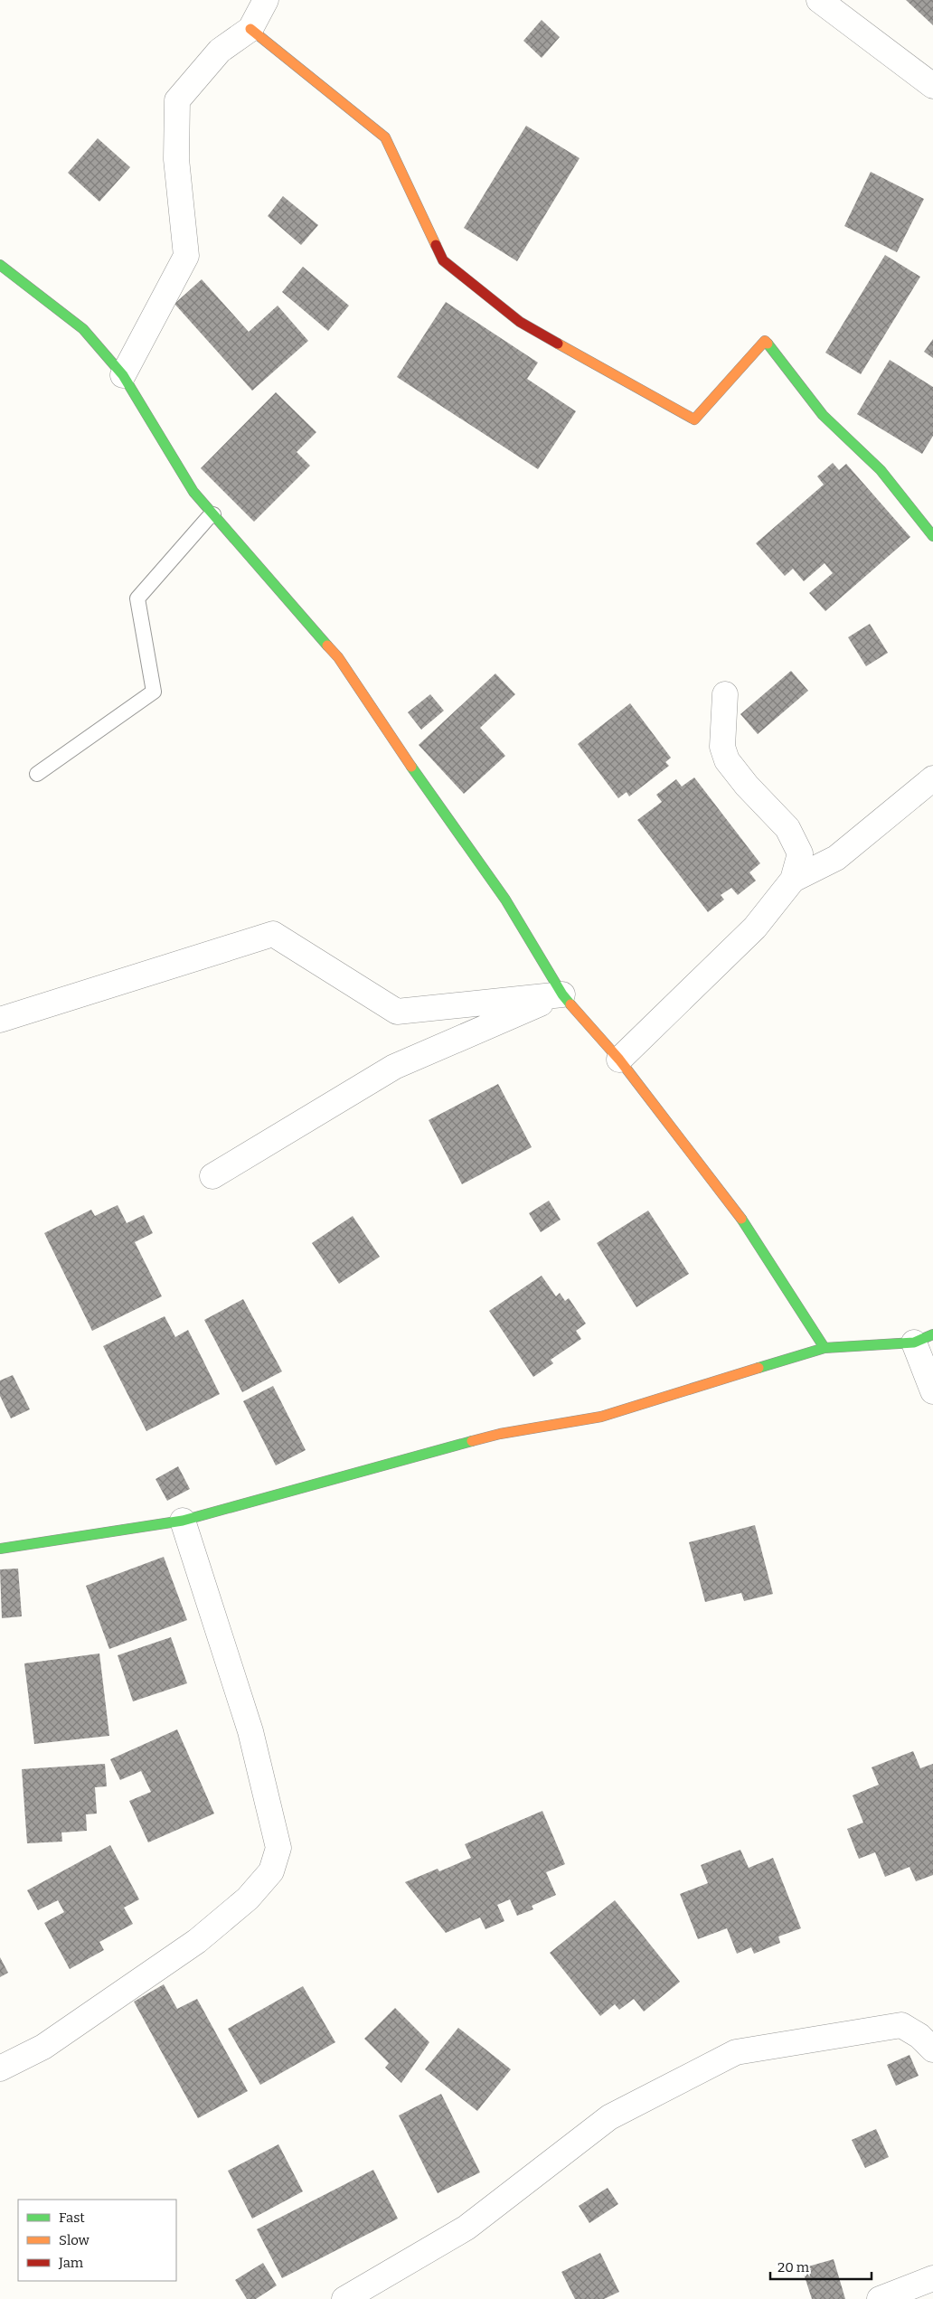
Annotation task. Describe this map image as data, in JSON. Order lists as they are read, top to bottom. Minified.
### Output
{"legend":["Fast","Slow","Jam"],"scale_bar":"20 m"}
